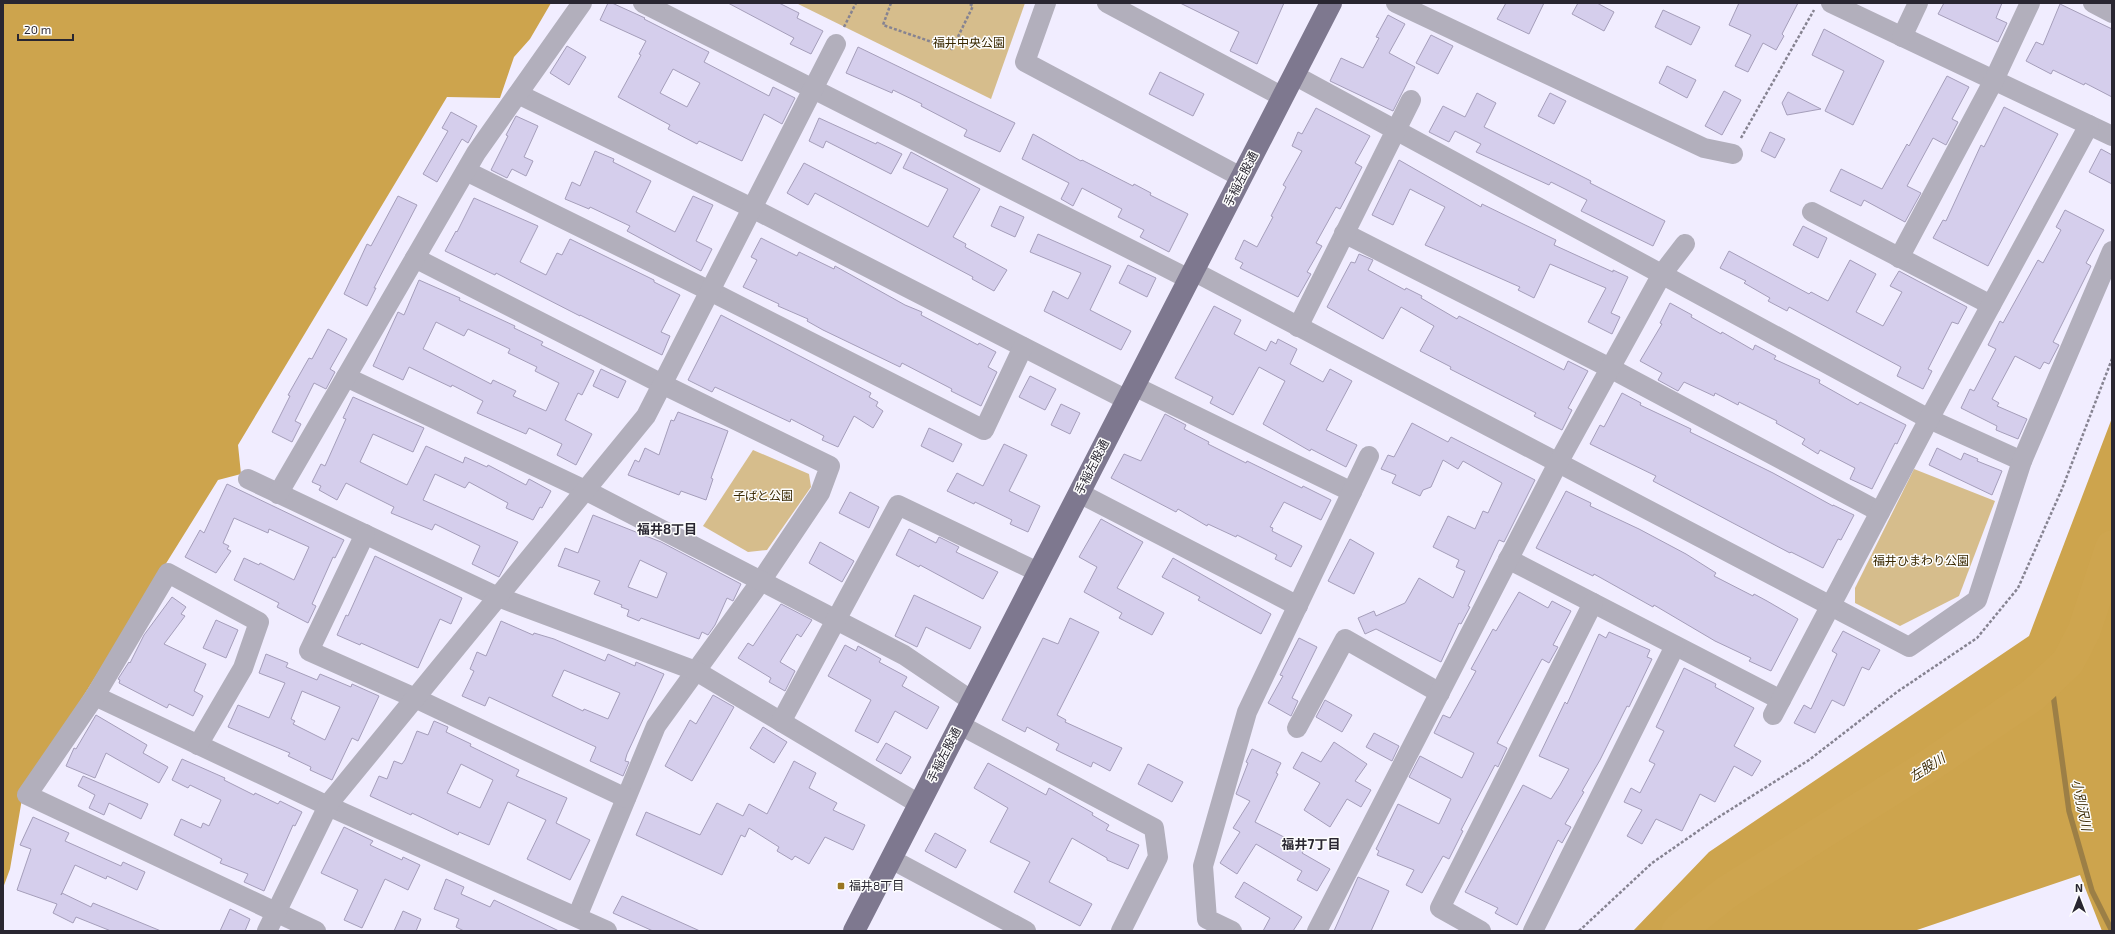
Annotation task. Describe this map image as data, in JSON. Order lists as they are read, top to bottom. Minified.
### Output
{"streets":{"main road":["手稲左股通"]},"districts":["福井8丁目","福井7丁目"],"water":["左股川","小別沢川"],"parks":["福井中央公園","子ばと公園","福井ひまわり公園"],"places":{"transit":["福井8丁目"]},"scale_bar":"20 m","north":"top"}
